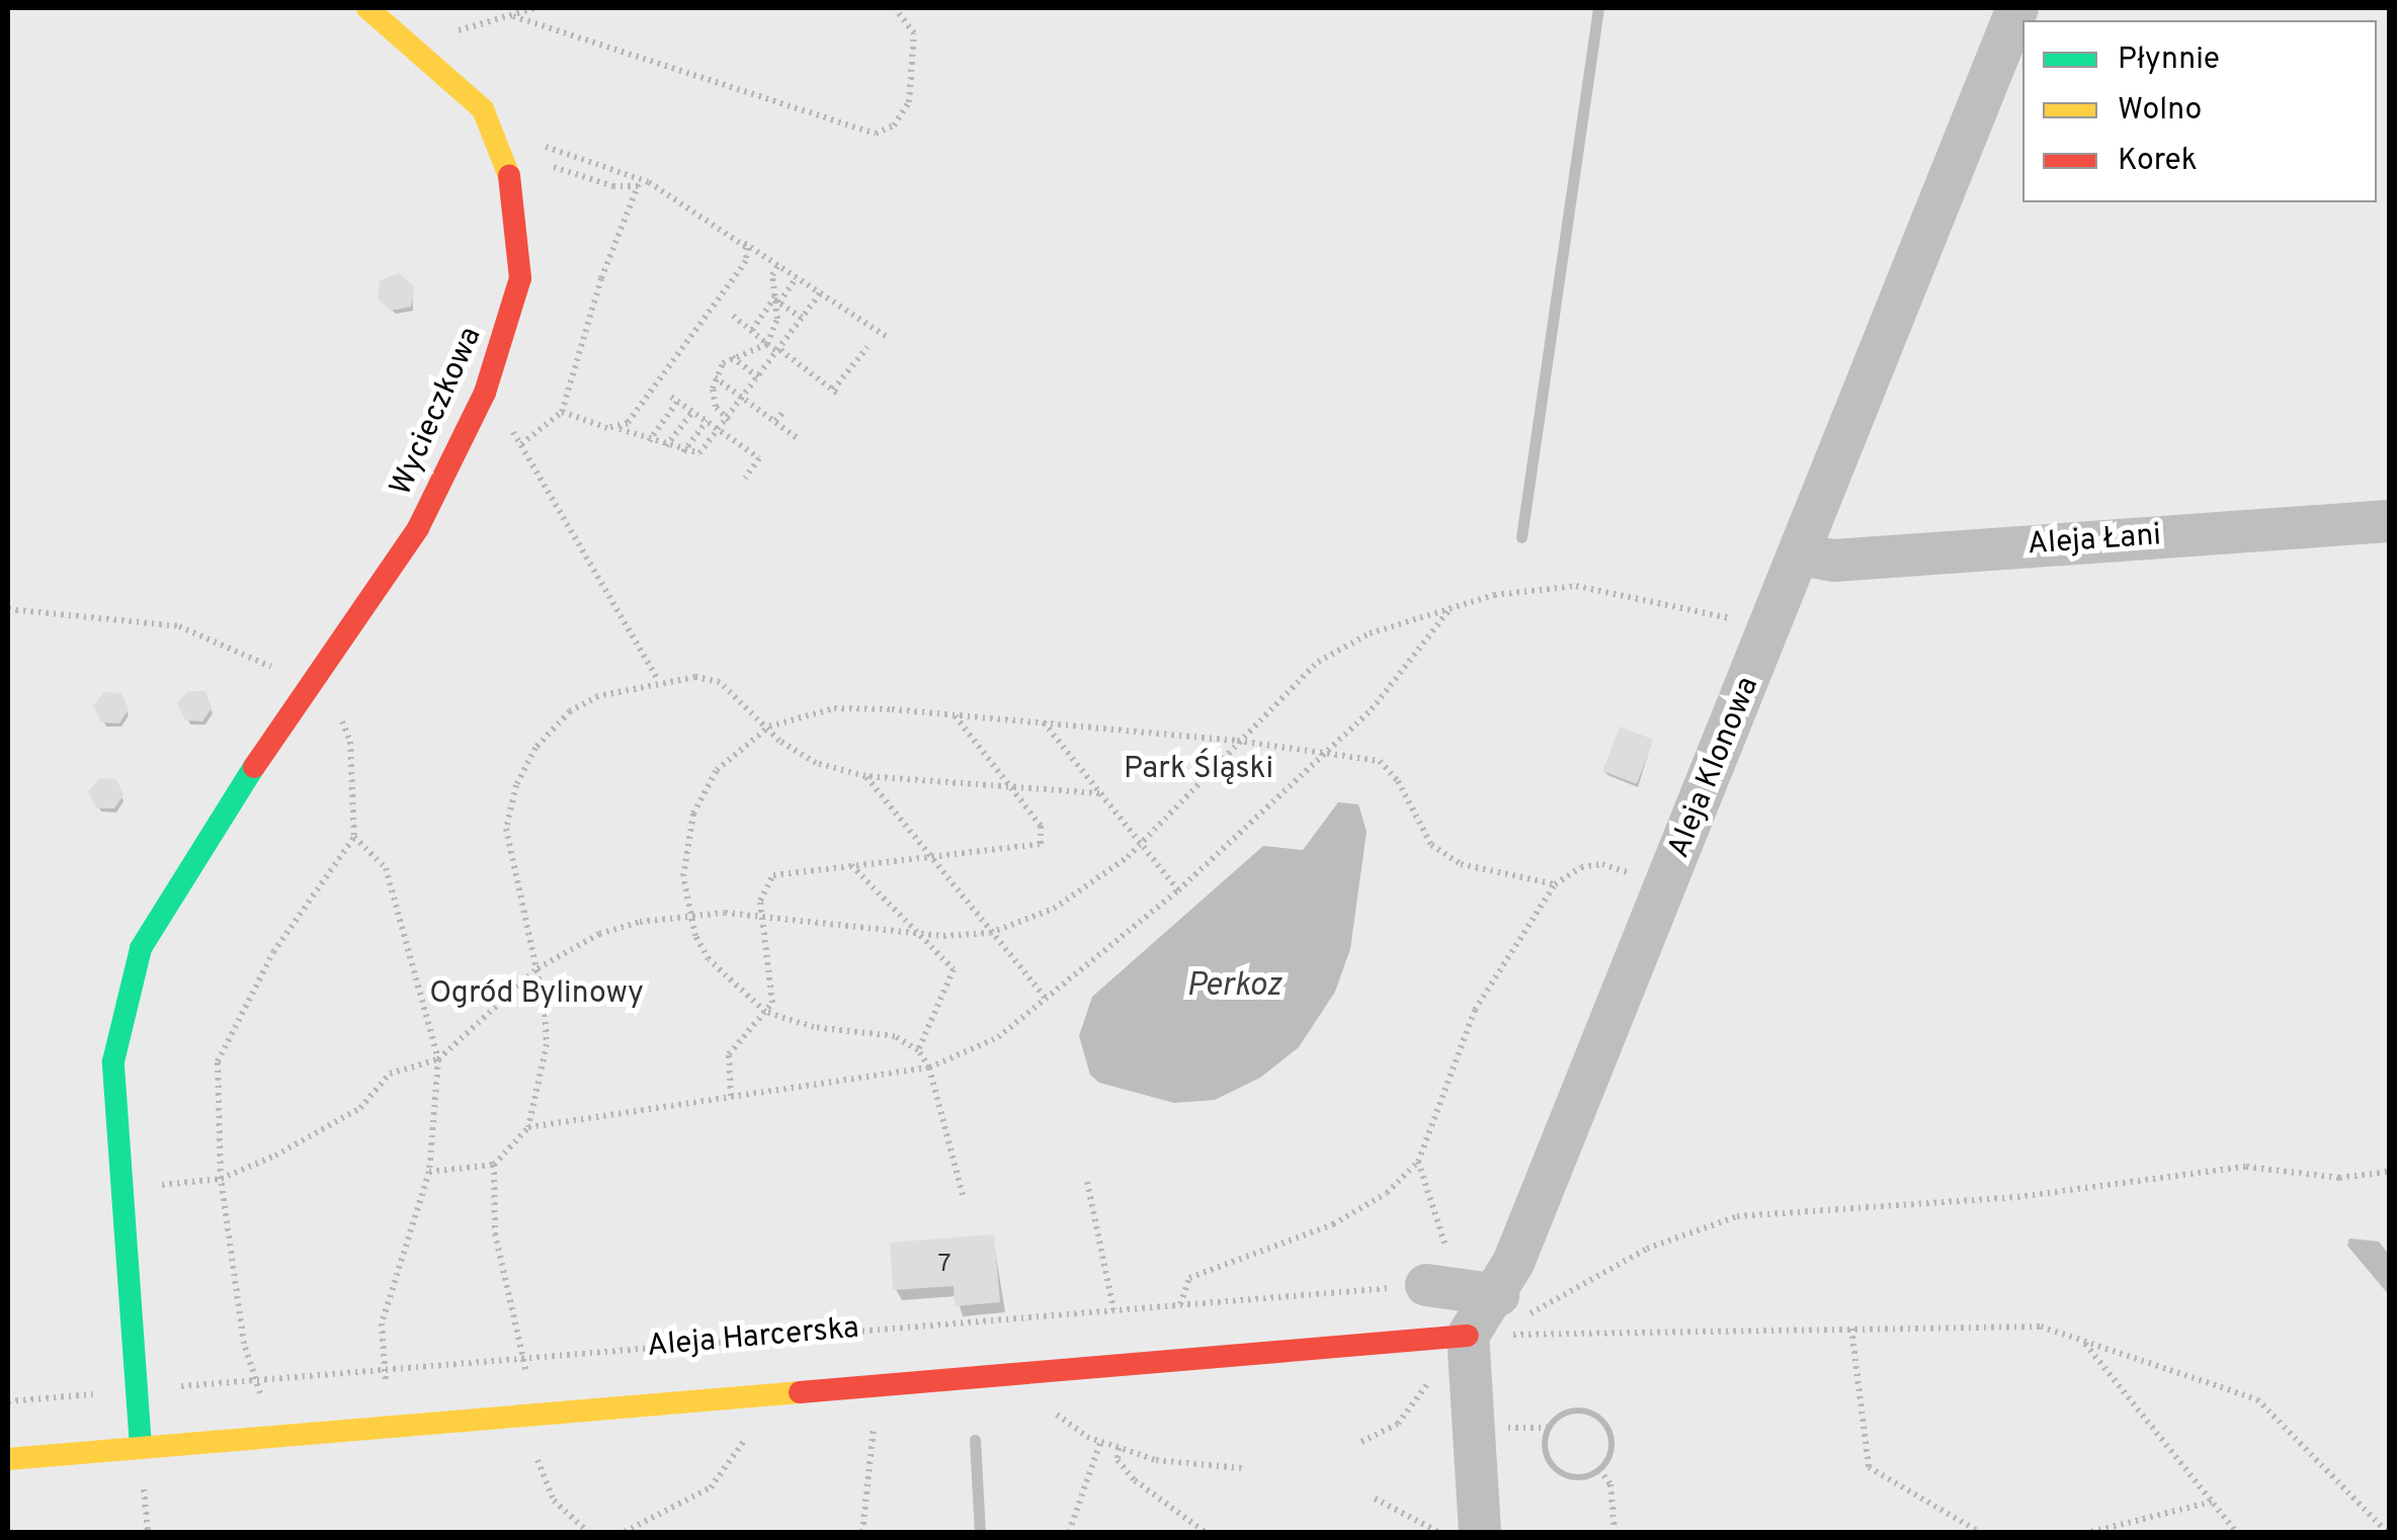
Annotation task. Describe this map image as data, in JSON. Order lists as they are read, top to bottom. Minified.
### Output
{"streets":{"street":["Wycieczkowa","Aleja Łani","Aleja Klonowa","Aleja Harcerska"]},"crossings":[["Wycieczkowa","Aleja Harcerska"],["Aleja Łani","Aleja Klonowa"],["Aleja Klonowa","Aleja Harcerska"]],"water":["Perkoz"],"parks":["Park Śląski","Ogród Bylinowy"],"house_numbers":["7"],"legend":["Płynnie","Wolno","Korek"]}
